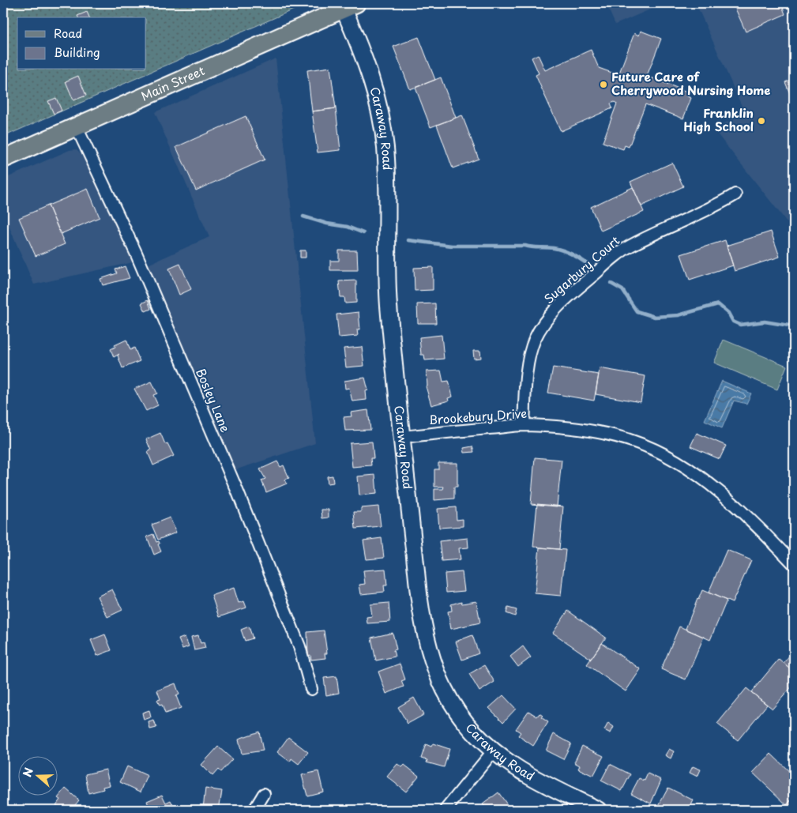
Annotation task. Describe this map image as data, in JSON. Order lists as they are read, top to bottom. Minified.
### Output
{"streets":{"main road":["Main Street"],"street":["Caraway Road","Sugarbury Court","Bosley Lane","Brookebury Drive"]},"crossings":[["Main Street","Caraway Road"],["Main Street","Bosley Lane"],["Caraway Road","Brookebury Drive"],["Sugarbury Court","Brookebury Drive"]],"places":["Future Care of Cherrywood Nursing Home","Franklin High School"],"legend":["Road","Building"],"north":"left"}
